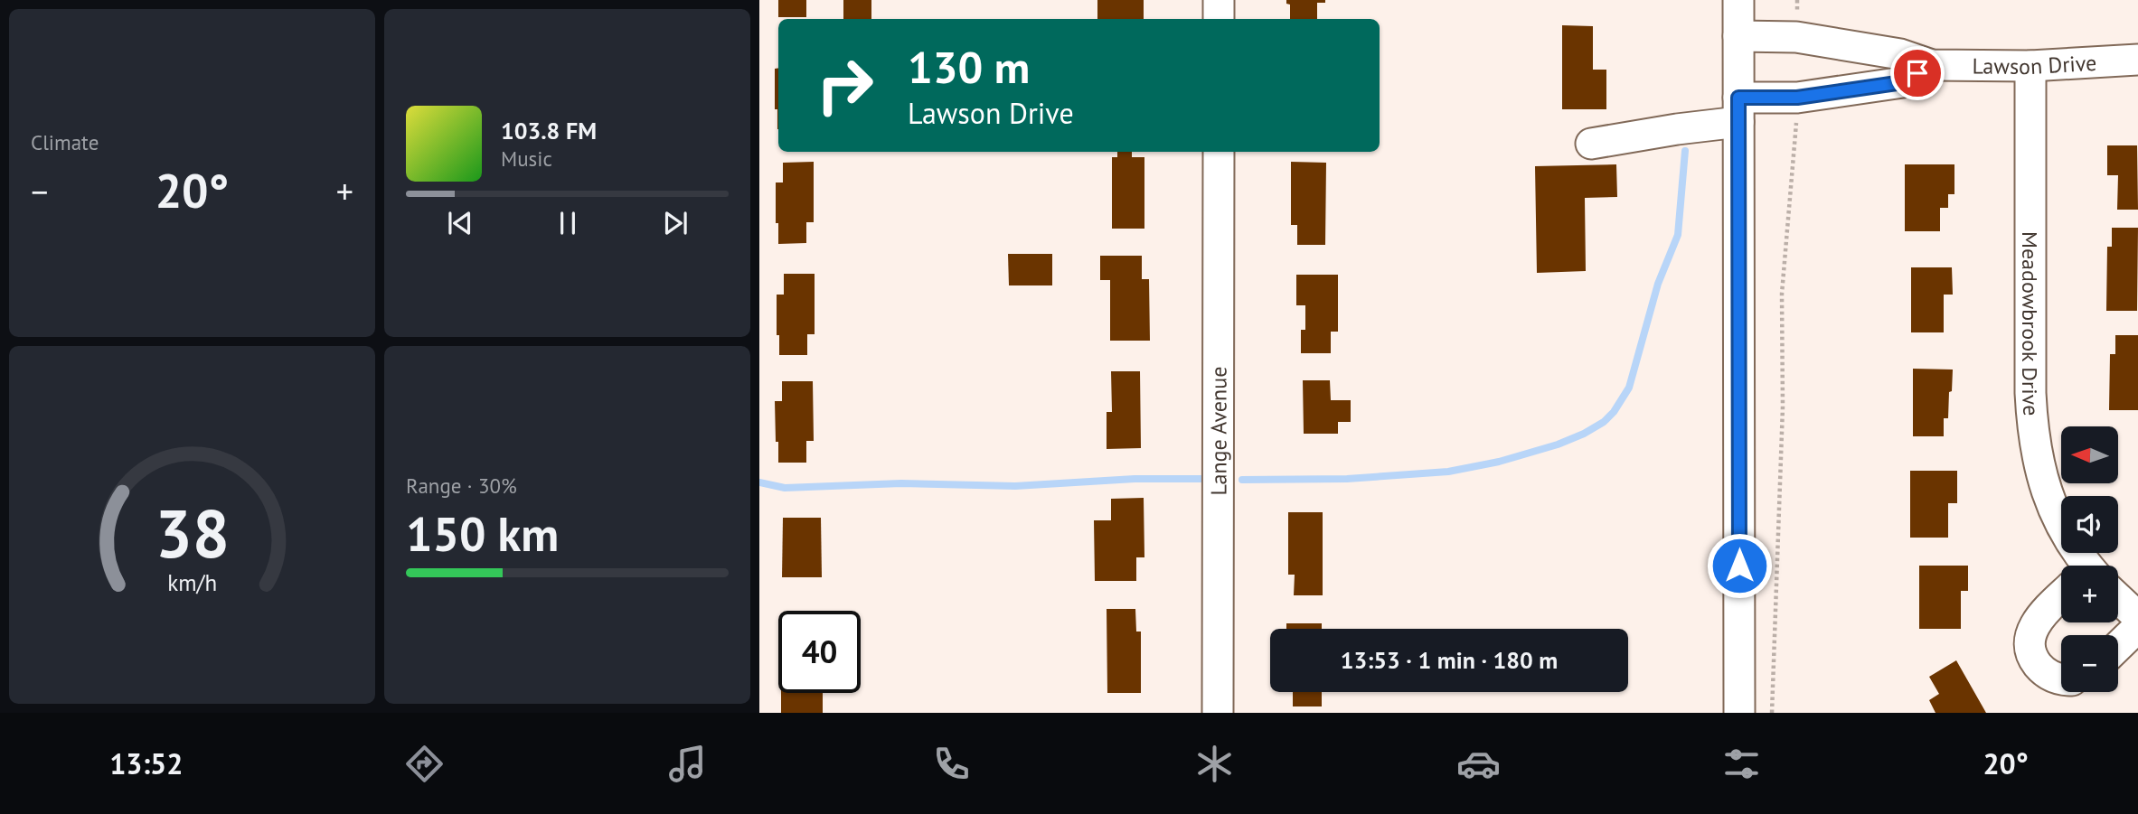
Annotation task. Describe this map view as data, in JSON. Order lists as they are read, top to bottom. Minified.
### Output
{"streets":{"street":["Lawson Drive","Meadowbrook Drive","Lange Avenue"]},"crossings":[["Lawson Drive","Meadowbrook Drive"]],"north":"left","page":{"tile":["Climate",["Range · 30%","150 km"]],"turn":["130 m","Lawson Drive"],"song":["103.8 FM","Music"],"heat":["−","20°","+"],"map_buttons":["+","−"],"limit":"40","trip":"13:53 · 1 min · 180 m","tabs":["13:52","20°"],"gauge":["38","km/h"]}}
